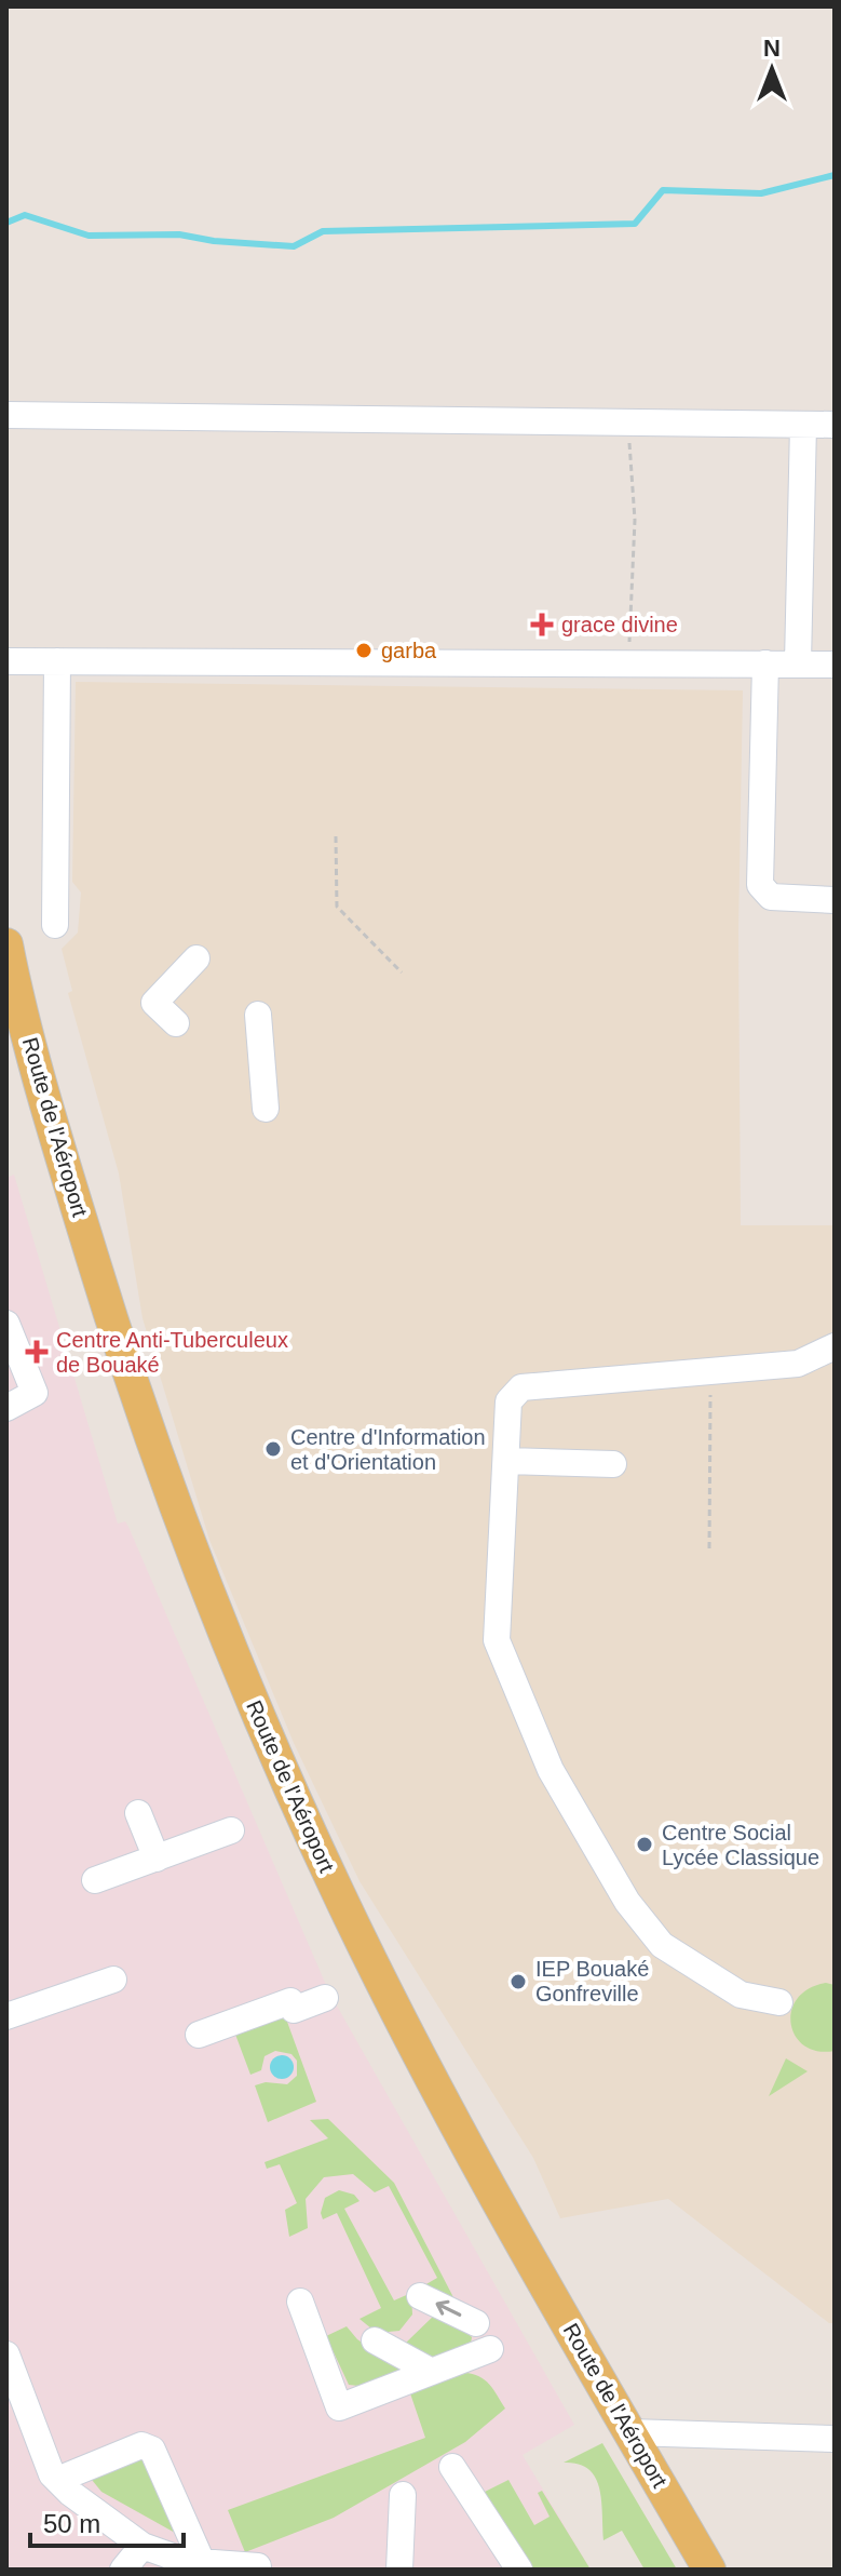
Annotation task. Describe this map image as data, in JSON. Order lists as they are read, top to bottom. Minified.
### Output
{"streets":{"main road":["Route de l'Aéroport"]},"places":{"health":["grace divine","Centre Anti-Tuberculeux de Bouaké"],"other":["garba","Centre d'Information et d'Orientation","Centre Social Lycée Classique","IEP Bouaké Gonfreville"]},"scale_bar":"50 m","north":"top"}
